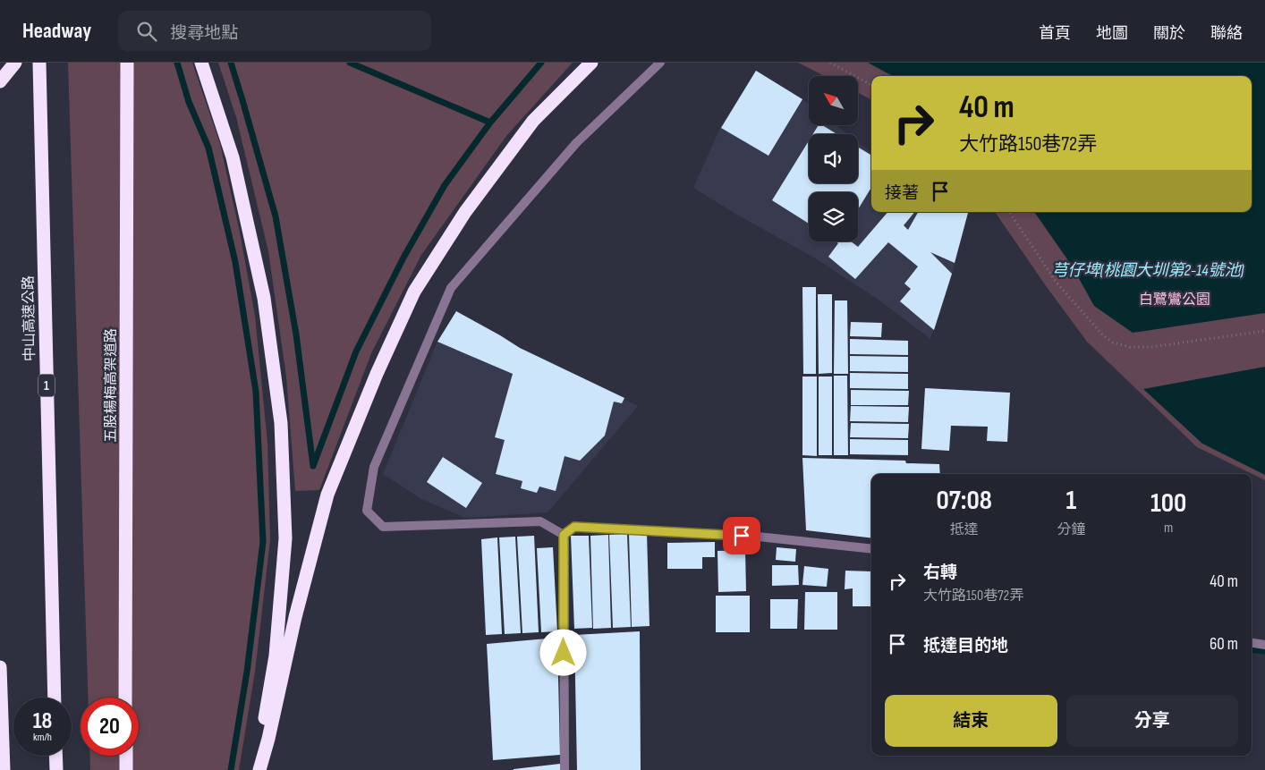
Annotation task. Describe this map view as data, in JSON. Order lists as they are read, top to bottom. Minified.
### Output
{"streets":{"highway":["中山高速公路","1","五股楊梅高架道路"]},"water":["芎仔埤(桃園大圳第2-14號池)"],"parks":["白鷺鸞公園"],"north":"top left","page":{"header":"Headway","search":"搜尋地點","nav":["首頁","地圖","關於","聯絡"],"turn":["40 m","大竹路150巷72弄"],"then":"接著","eta":["07:08","抵達","1","分鐘","100","m"],"list":[{"name":"右轉","note":"大竹路150巷72弄","value":"40 m"},{"name":"抵達目的地","value":"60 m"}],"buttons":["結束","分享"],"speed":"18 km/h","limit":"20"}}
